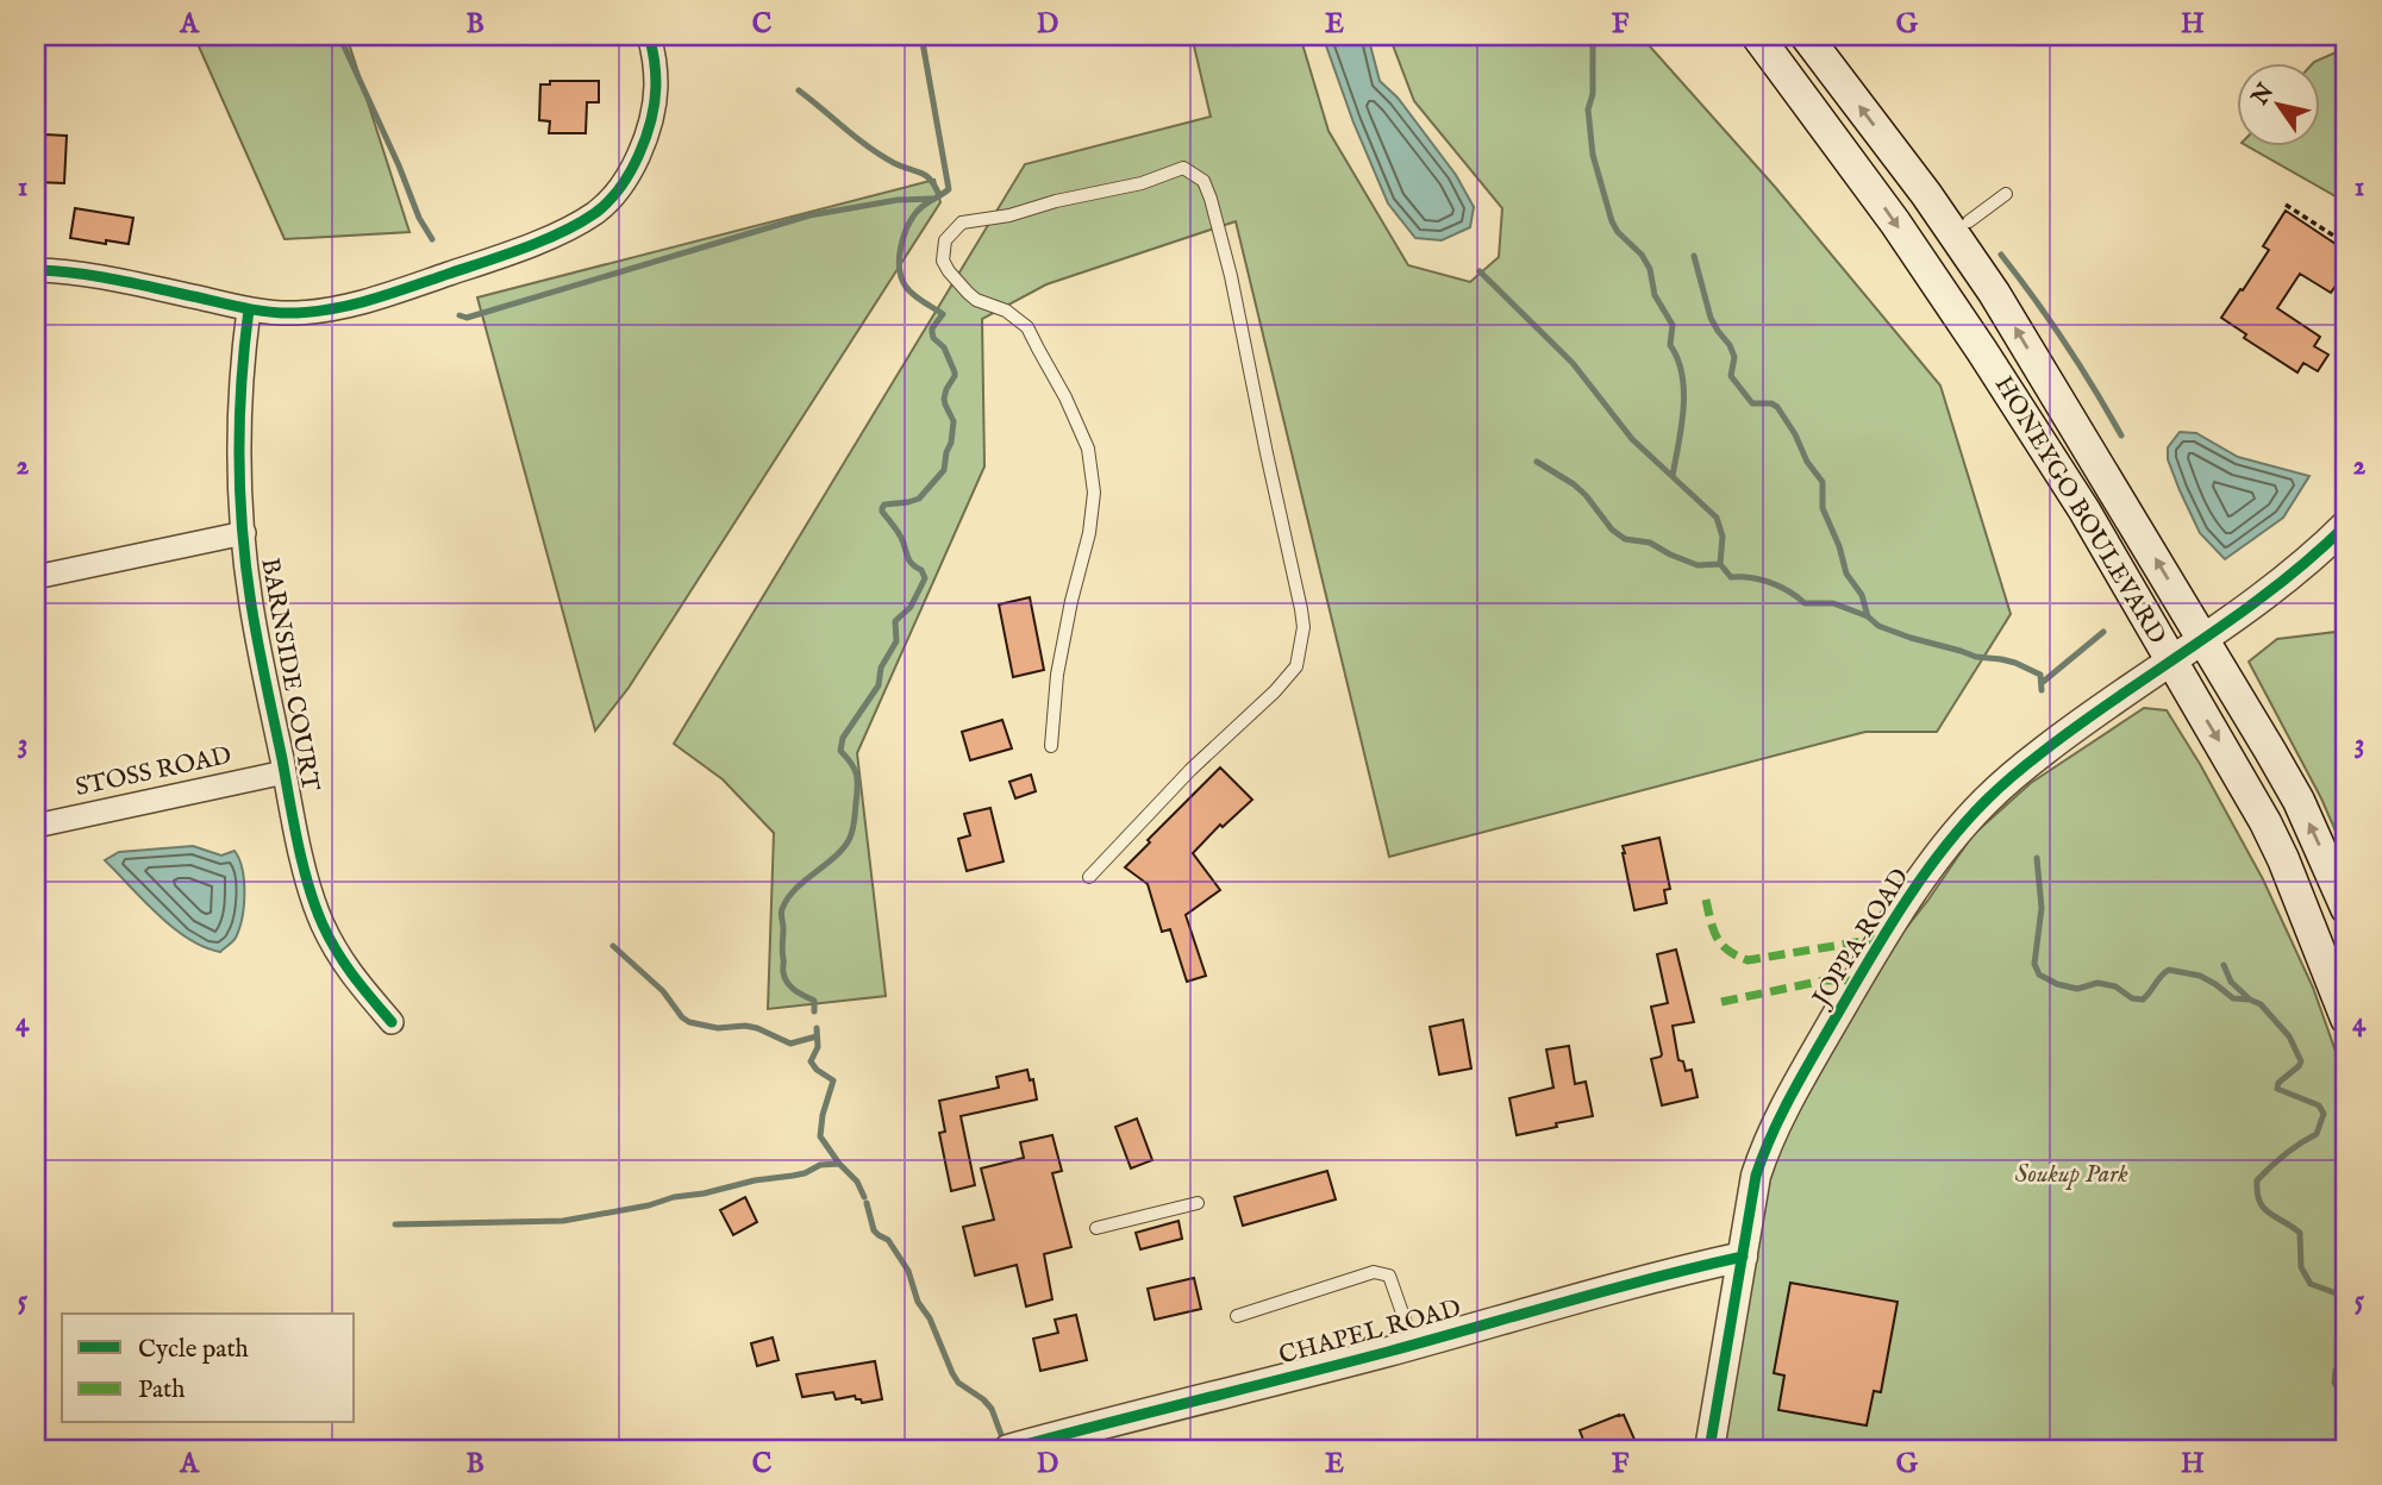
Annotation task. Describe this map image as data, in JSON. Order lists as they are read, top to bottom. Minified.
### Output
{"streets":{"main road":["HONEYGO BOULEVARD"],"street":["BARNSIDE COURT","STOSS ROAD","JOPPA ROAD","CHAPEL ROAD"]},"crossings":[["HONEYGO BOULEVARD","JOPPA ROAD"],["BARNSIDE COURT","STOSS ROAD"],["JOPPA ROAD","CHAPEL ROAD"]],"parks":["Soukup Park"],"legend":["Cycle path","Path"],"north":"top left","grid":{"columns":["A","B","C","D","E","F","G","H"],"rows":["1","2","3","4","5"]}}
